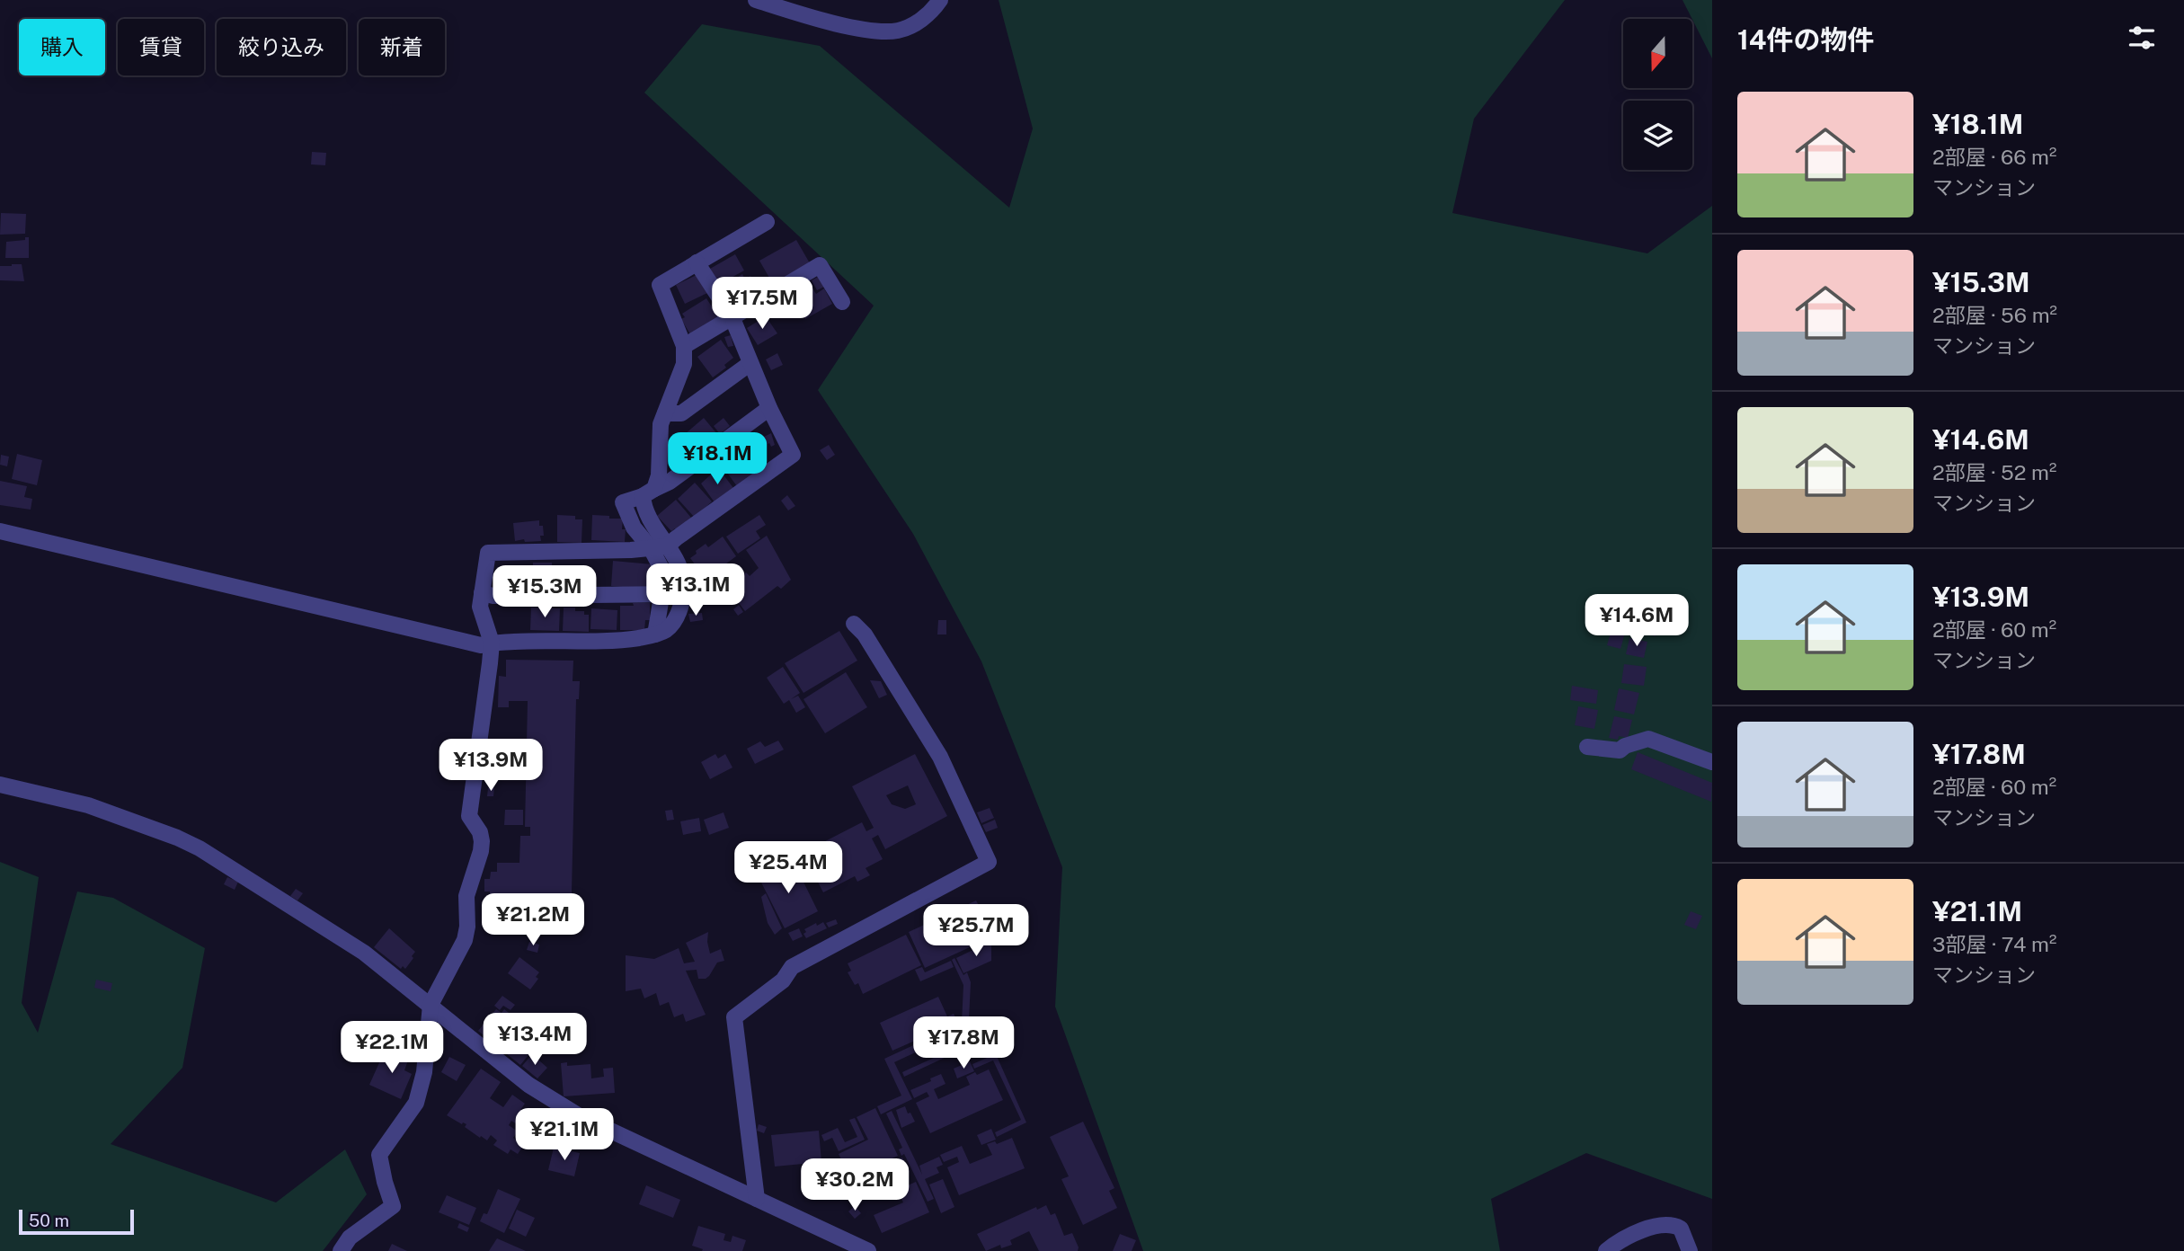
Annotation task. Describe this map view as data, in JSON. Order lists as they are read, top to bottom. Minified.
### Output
{"scale_bar":"50 m","north":"bottom","page":{"heading":"14件の物件","chip":["購入","賃貸","絞り込み","新着"],"list":[{"name":"¥18.1M","note":"2部屋 · 66 m² · マンション"},{"name":"¥15.3M","note":"2部屋 · 56 m² · マンション"},{"name":"¥14.6M","note":"2部屋 · 52 m² · マンション"},{"name":"¥13.9M","note":"2部屋 · 60 m² · マンション"},{"name":"¥17.8M","note":"2部屋 · 60 m² · マンション"},{"name":"¥21.1M","note":"3部屋 · 74 m² · マンション"}],"price":["¥17.5M","¥18.1M","¥13.1M","¥15.3M","¥14.6M","¥13.9M","¥25.4M","¥21.2M","¥25.7M","¥13.4M","¥17.8M","¥22.1M","¥21.1M","¥30.2M"],"scale":"50 m"}}
